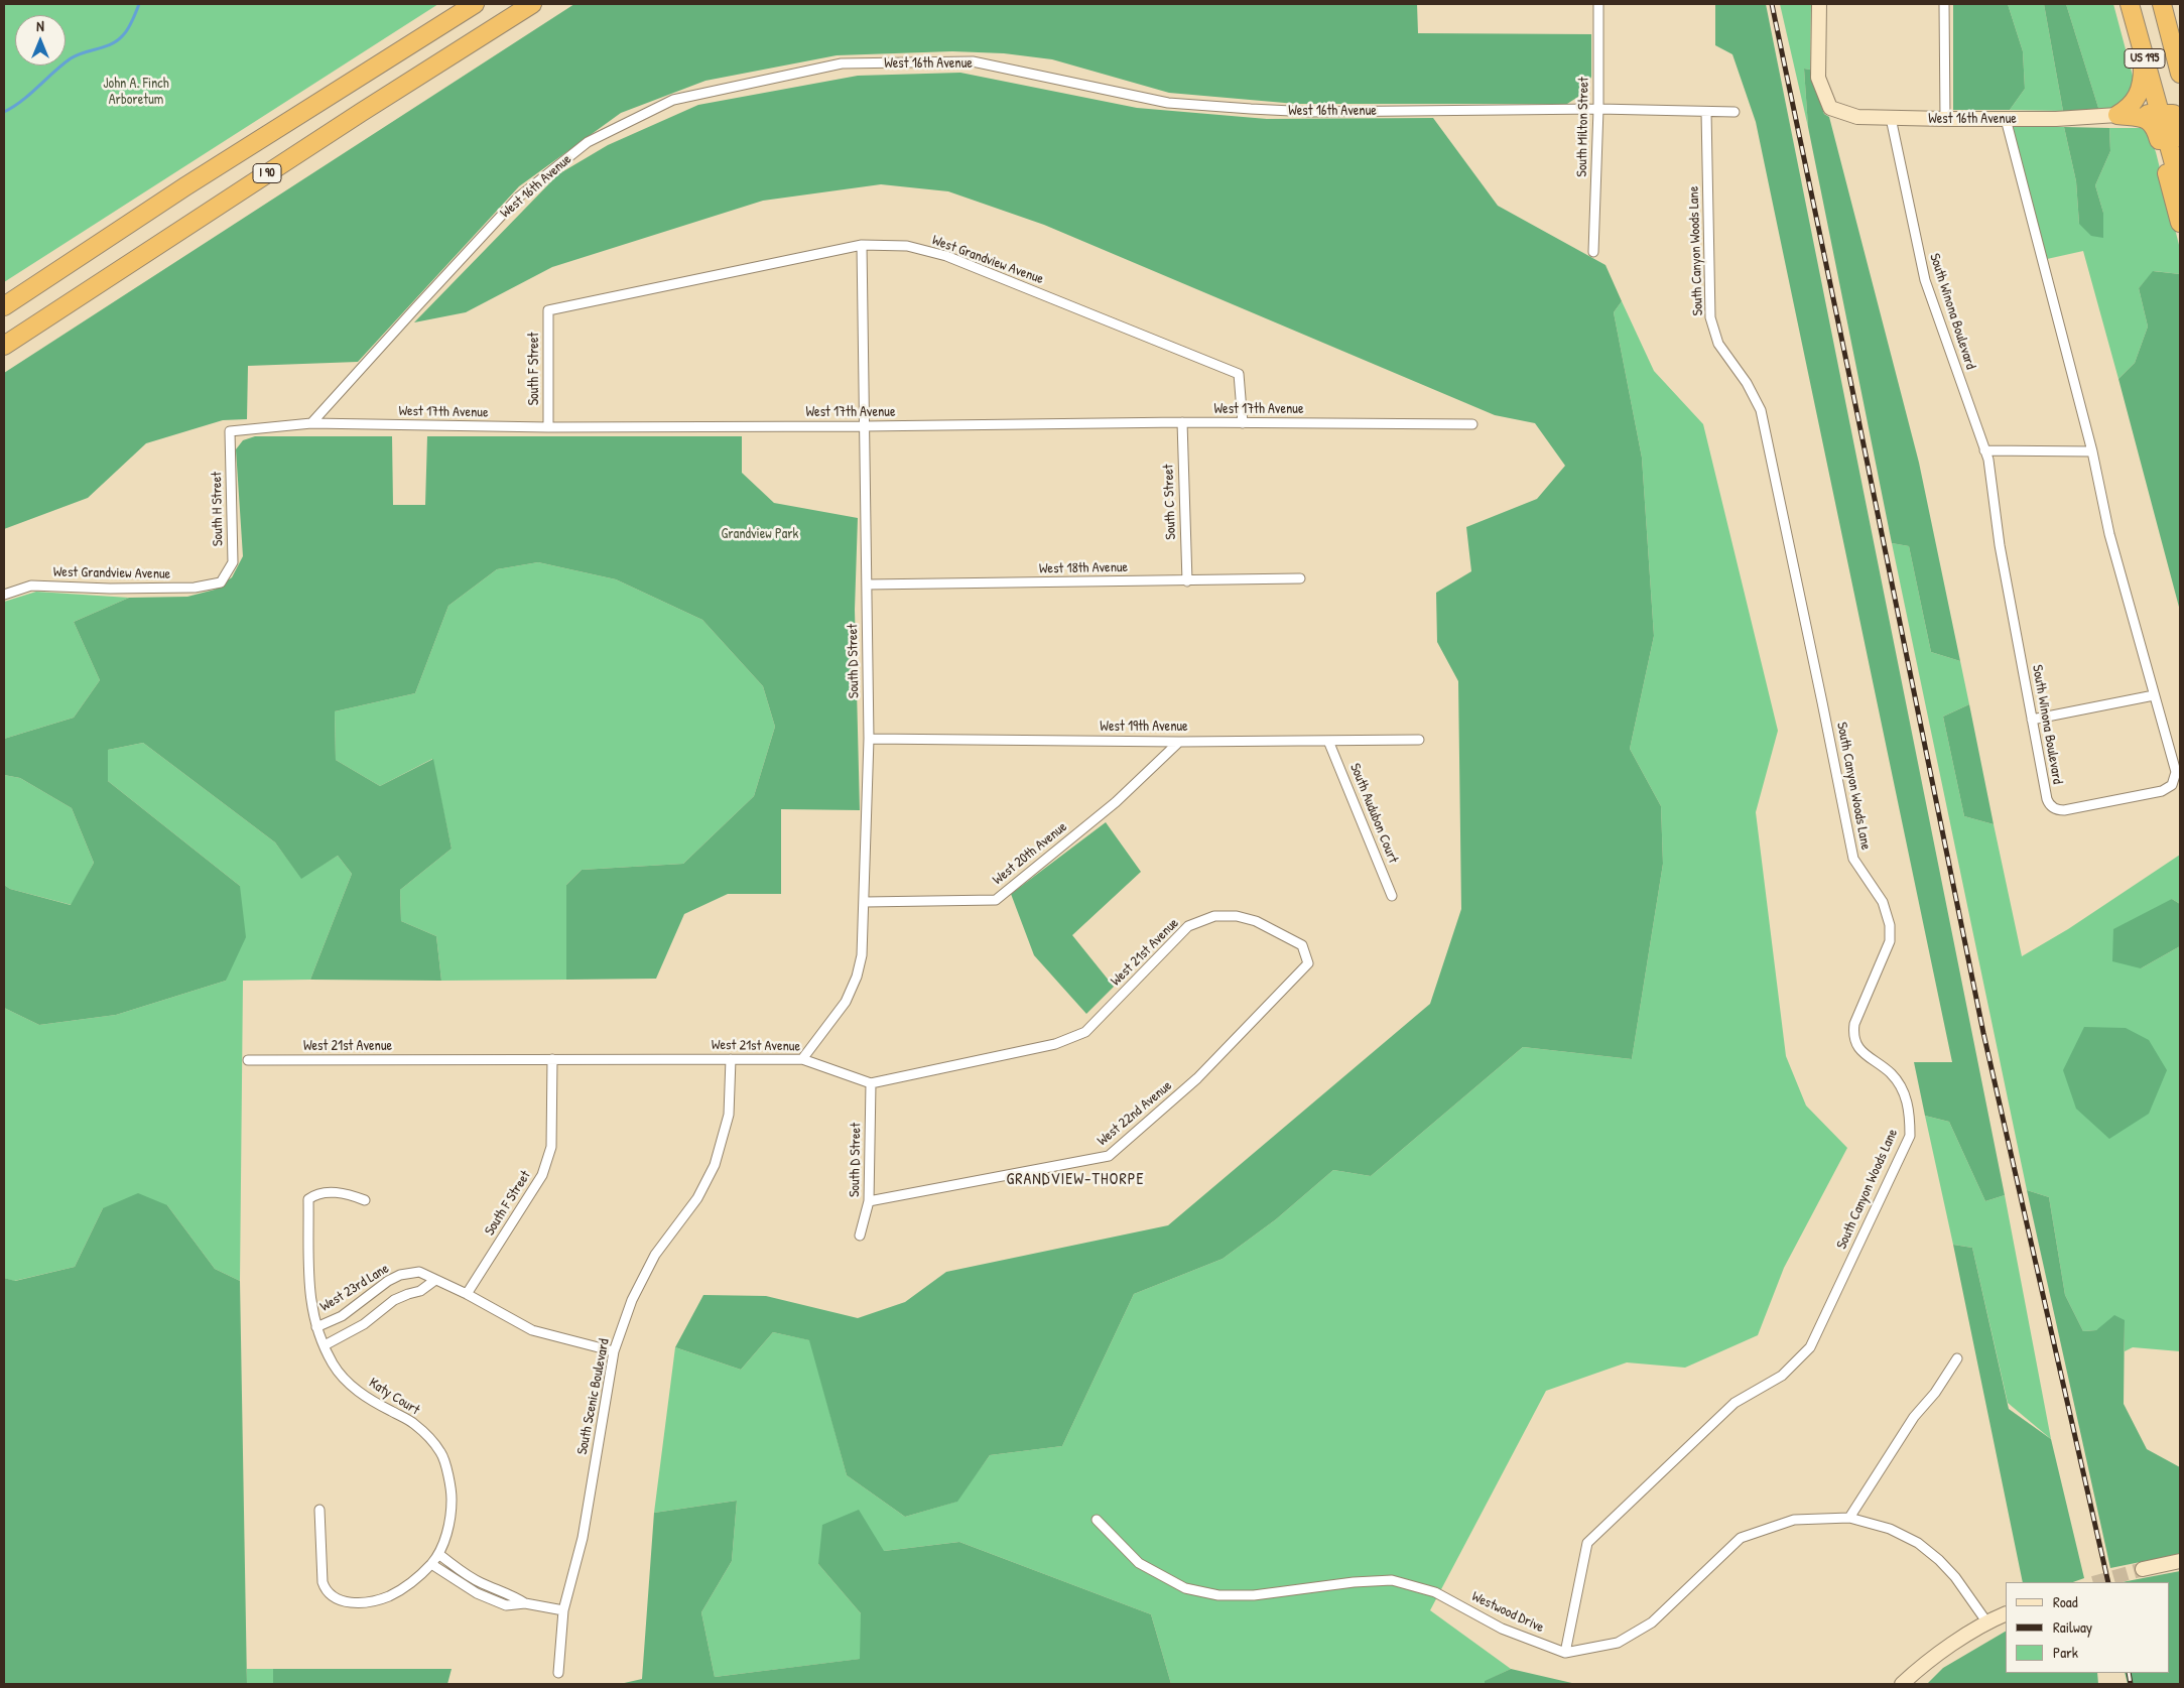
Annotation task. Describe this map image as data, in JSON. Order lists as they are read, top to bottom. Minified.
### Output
{"streets":{"highway":["US 195","I 90"],"street":["West 16th Avenue","South Milton Street","South Canyon Woods Lane","West Grandview Avenue","South Winona Boulevard","South F Street","West 17th Avenue","South C Street","South H Street","West 18th Avenue","South D Street","West 19th Avenue","South Audubon Court","West 20th Avenue","West 21st Avenue","West 22nd Avenue","West 23rd Lane","Katy Court","South Scenic Boulevard","Westwood Drive"]},"crossings":[["West 16th Avenue","South Milton Street"],["West 16th Avenue","South Canyon Woods Lane"],["West 16th Avenue","South Winona Boulevard"],["West 16th Avenue","West 17th Avenue"],["South Canyon Woods Lane","Westwood Drive"],["West Grandview Avenue","South F Street"],["West Grandview Avenue","West 17th Avenue"],["West Grandview Avenue","South H Street"],["West Grandview Avenue","South D Street"],["South F Street","West 17th Avenue"],["South F Street","West 21st Avenue"],["South F Street","West 23rd Lane"],["West 17th Avenue","South C Street"],["West 17th Avenue","South H Street"],["West 17th Avenue","South D Street"],["South C Street","West 18th Avenue"],["West 18th Avenue","South D Street"],["South D Street","West 19th Avenue"],["South D Street","West 20th Avenue"],["South D Street","West 21st Avenue"],["South D Street","West 22nd Avenue"],["West 19th Avenue","South Audubon Court"],["West 19th Avenue","West 20th Avenue"],["West 21st Avenue","West 22nd Avenue"],["West 21st Avenue","South Scenic Boulevard"],["West 23rd Lane","Katy Court"],["West 23rd Lane","South Scenic Boulevard"]],"districts":["GRANDVIEW-THORPE"],"parks":["John A. Finch Arboretum","Grandview Park"],"legend":["Road","Railway","Park"],"north":"top"}
